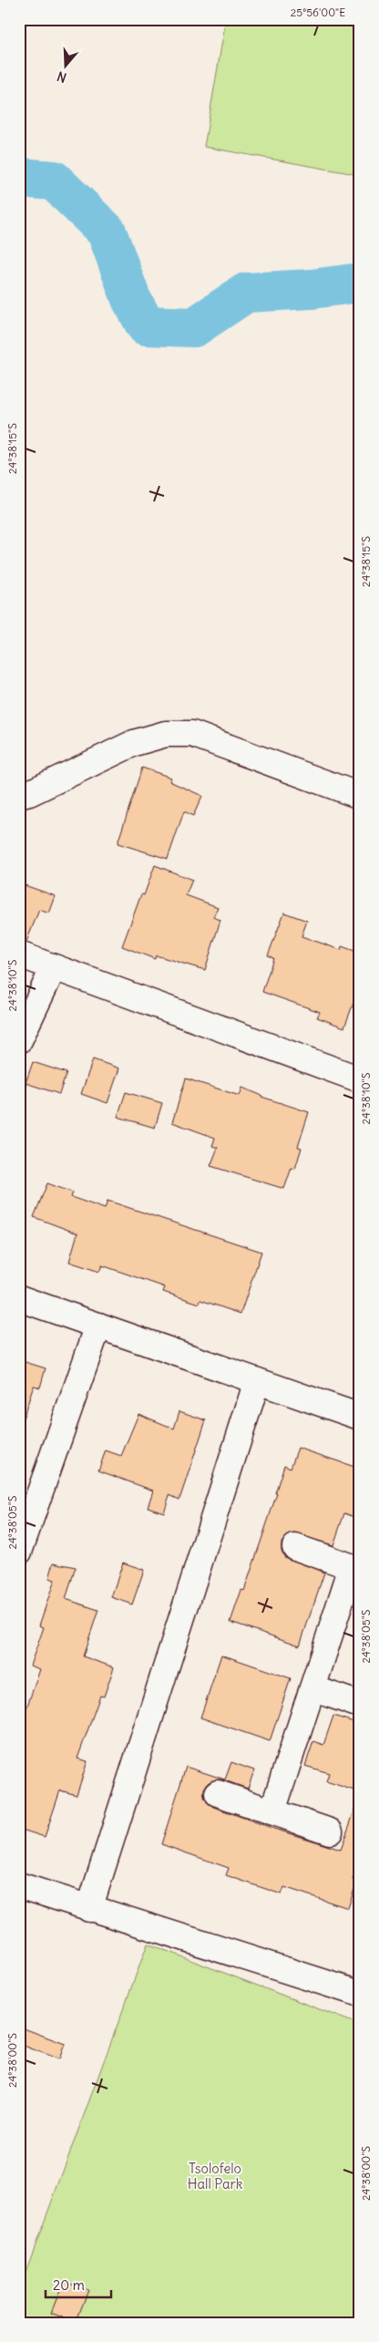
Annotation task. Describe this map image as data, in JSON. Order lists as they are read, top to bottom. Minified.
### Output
{"parks":["Tsolofelo Hall Park"],"scale_bar":"20 m","north":"bottom","coordinates":["25°56'00\"E","24°38'15\"S","24°38'10\"S","24°38'05\"S","24°38'00\"S"]}
